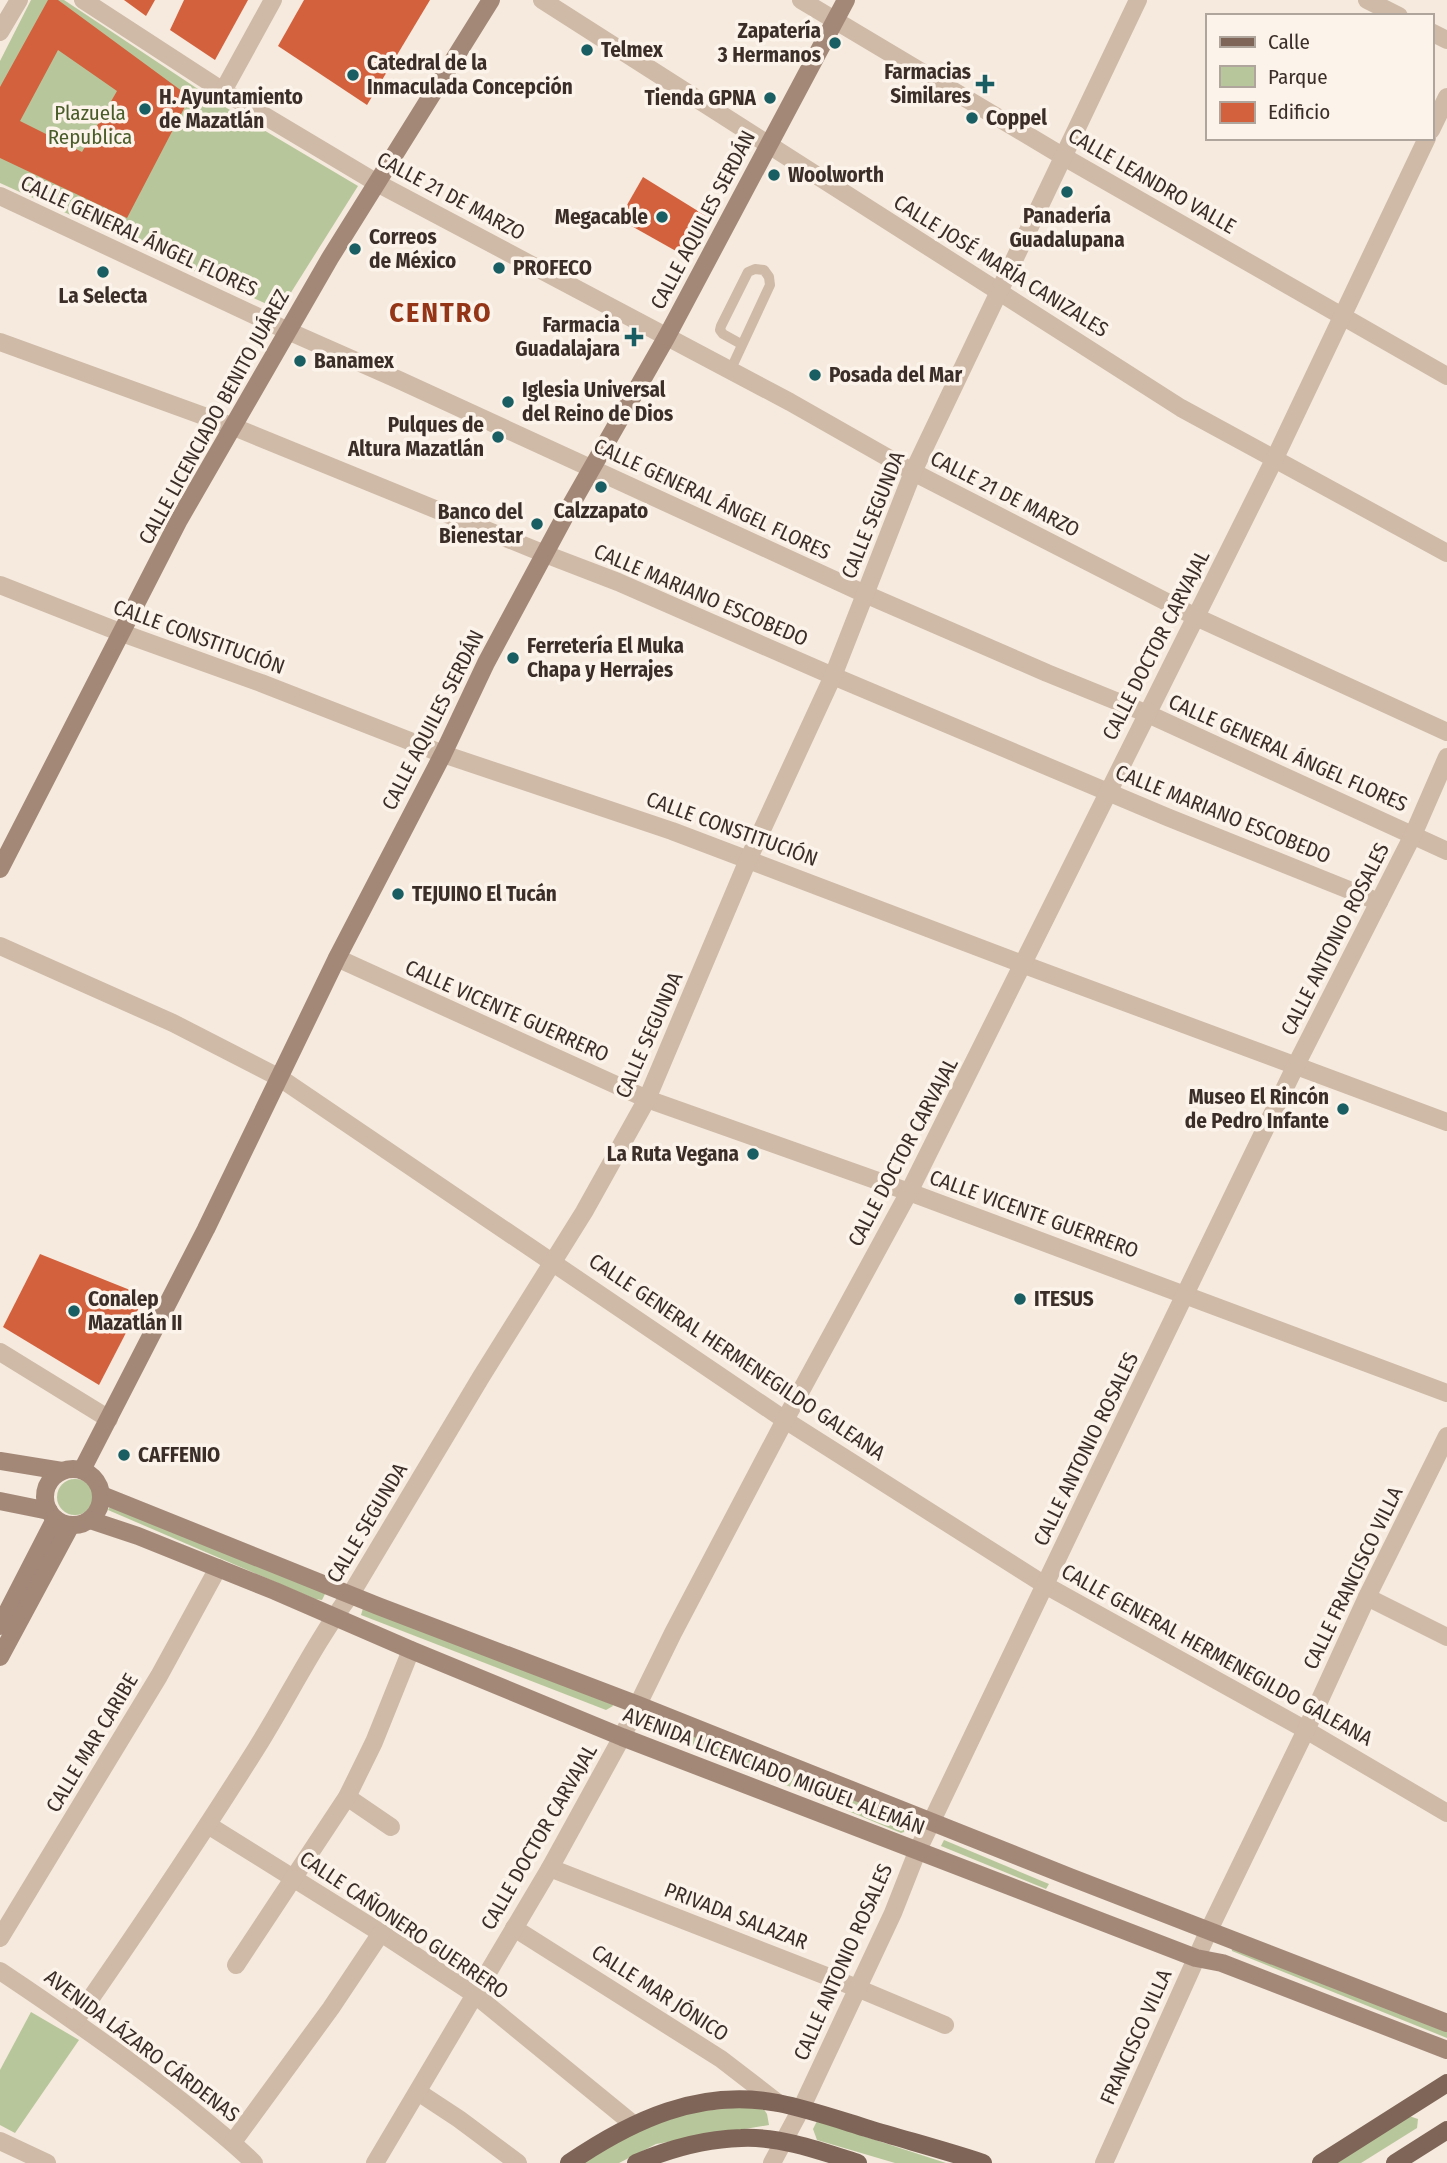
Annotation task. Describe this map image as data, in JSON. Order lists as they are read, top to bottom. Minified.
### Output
{"streets":{"main road":["CALLE AQUILES SERDÁN","CALLE LICENCIADO BENITO JUÁREZ","AVENIDA LICENCIADO MIGUEL ALEMÁN"],"street":["CALLE LEANDRO VALLE","CALLE 21 DE MARZO","CALLE GENERAL ÁNGEL FLORES","CALLE JOSÉ MARÍA CANIZALES","CALLE SEGUNDA","CALLE MARIANO ESCOBEDO","CALLE CONSTITUCIÓN","CALLE DOCTOR CARVAJAL","CALLE ANTONIO ROSALES","CALLE VICENTE GUERRERO","CALLE GENERAL HERMENEGILDO GALEANA","CALLE FRANCISCO VILLA","CALLE MAR CARIBE","PRIVADA SALAZAR","CALLE CAÑONERO GUERRERO","CALLE MAR JÓNICO","FRANCISCO VILLA","AVENIDA LÁZARO CÁRDENAS"]},"crossings":[["CALLE LEANDRO VALLE","CALLE AQUILES SERDÁN"],["CALLE LEANDRO VALLE","CALLE SEGUNDA"],["CALLE LEANDRO VALLE","CALLE DOCTOR CARVAJAL"],["CALLE 21 DE MARZO","CALLE AQUILES SERDÁN"],["CALLE 21 DE MARZO","CALLE LICENCIADO BENITO JUÁREZ"],["CALLE 21 DE MARZO","CALLE SEGUNDA"],["CALLE 21 DE MARZO","CALLE DOCTOR CARVAJAL"],["CALLE AQUILES SERDÁN","CALLE GENERAL ÁNGEL FLORES"],["CALLE AQUILES SERDÁN","CALLE JOSÉ MARÍA CANIZALES"],["CALLE AQUILES SERDÁN","CALLE MARIANO ESCOBEDO"],["CALLE AQUILES SERDÁN","CALLE CONSTITUCIÓN"],["CALLE AQUILES SERDÁN","CALLE VICENTE GUERRERO"],["CALLE AQUILES SERDÁN","CALLE GENERAL HERMENEGILDO GALEANA"],["CALLE AQUILES SERDÁN","AVENIDA LICENCIADO MIGUEL ALEMÁN"],["CALLE GENERAL ÁNGEL FLORES","CALLE LICENCIADO BENITO JUÁREZ"],["CALLE GENERAL ÁNGEL FLORES","CALLE SEGUNDA"],["CALLE GENERAL ÁNGEL FLORES","CALLE DOCTOR CARVAJAL"],["CALLE GENERAL ÁNGEL FLORES","CALLE ANTONIO ROSALES"],["CALLE JOSÉ MARÍA CANIZALES","CALLE SEGUNDA"],["CALLE JOSÉ MARÍA CANIZALES","CALLE DOCTOR CARVAJAL"],["CALLE LICENCIADO BENITO JUÁREZ","CALLE MARIANO ESCOBEDO"],["CALLE LICENCIADO BENITO JUÁREZ","CALLE CONSTITUCIÓN"],["CALLE SEGUNDA","CALLE MARIANO ESCOBEDO"],["CALLE SEGUNDA","CALLE CONSTITUCIÓN"],["CALLE SEGUNDA","CALLE VICENTE GUERRERO"],["CALLE SEGUNDA","CALLE GENERAL HERMENEGILDO GALEANA"],["CALLE SEGUNDA","AVENIDA LICENCIADO MIGUEL ALEMÁN"],["CALLE SEGUNDA","CALLE CAÑONERO GUERRERO"],["CALLE SEGUNDA","AVENIDA LÁZARO CÁRDENAS"],["CALLE MARIANO ESCOBEDO","CALLE DOCTOR CARVAJAL"],["CALLE MARIANO ESCOBEDO","CALLE ANTONIO ROSALES"],["CALLE CONSTITUCIÓN","CALLE DOCTOR CARVAJAL"],["CALLE CONSTITUCIÓN","CALLE ANTONIO ROSALES"],["CALLE DOCTOR CARVAJAL","CALLE VICENTE GUERRERO"],["CALLE DOCTOR CARVAJAL","CALLE GENERAL HERMENEGILDO GALEANA"],["CALLE DOCTOR CARVAJAL","AVENIDA LICENCIADO MIGUEL ALEMÁN"],["CALLE DOCTOR CARVAJAL","PRIVADA SALAZAR"],["CALLE DOCTOR CARVAJAL","CALLE CAÑONERO GUERRERO"],["CALLE DOCTOR CARVAJAL","CALLE MAR JÓNICO"],["CALLE ANTONIO ROSALES","CALLE VICENTE GUERRERO"],["CALLE ANTONIO ROSALES","CALLE GENERAL HERMENEGILDO GALEANA"],["CALLE ANTONIO ROSALES","AVENIDA LICENCIADO MIGUEL ALEMÁN"],["CALLE ANTONIO ROSALES","PRIVADA SALAZAR"],["CALLE GENERAL HERMENEGILDO GALEANA","CALLE FRANCISCO VILLA"],["CALLE FRANCISCO VILLA","AVENIDA LICENCIADO MIGUEL ALEMÁN"],["CALLE FRANCISCO VILLA","FRANCISCO VILLA"],["CALLE MAR CARIBE","AVENIDA LICENCIADO MIGUEL ALEMÁN"],["AVENIDA LICENCIADO MIGUEL ALEMÁN","FRANCISCO VILLA"]],"districts":["CENTRO"],"parks":["Plazuela Republica"],"places":{"other":["Zapatería 3 Hermanos","Telmex","Catedral de la Inmaculada Concepción","Tienda GPNA","H. Ayuntamiento de Mazatlán","Coppel","Woolworth","Panadería Guadalupana","Megacable","Correos de México","PROFECO","La Selecta","Banamex","Posada del Mar","Iglesia Universal del Reino de Dios","Pulques de Altura Mazatlán","Calzzapato","Banco del Bienestar","Ferretería El Muka Chapa y Herrajes","TEJUINO El Tucán","Museo El Rincón de Pedro Infante","La Ruta Vegana","ITESUS","Conalep Mazatlán II","CAFFENIO"],"health":["Farmacias Similares","Farmacia Guadalajara"]},"legend":["Calle","Parque","Edificio"]}
